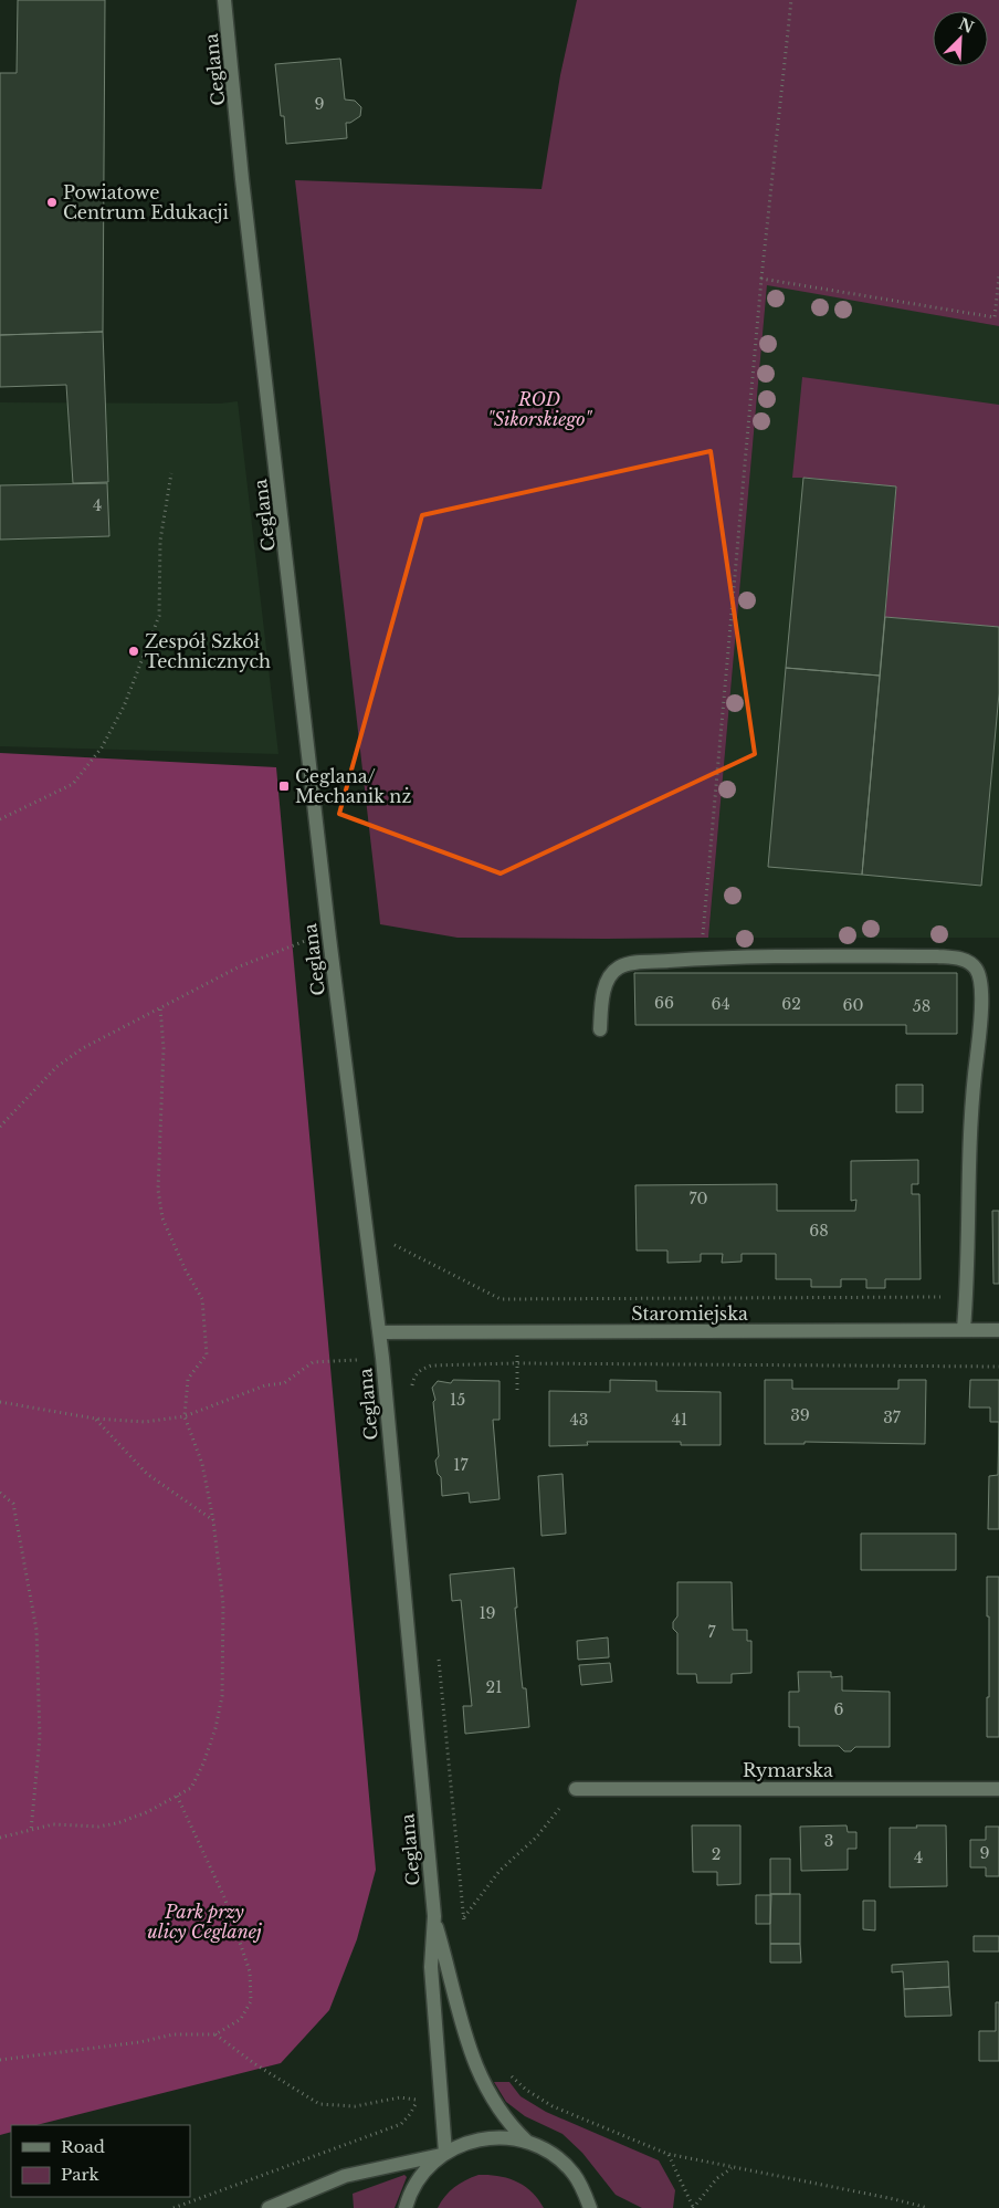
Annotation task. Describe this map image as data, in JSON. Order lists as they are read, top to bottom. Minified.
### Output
{"streets":{"street":["Ceglana","Staromiejska","Rymarska"]},"crossings":[["Ceglana","Staromiejska"]],"parks":["ROD \"Sikorskiego\"","Park przy ulicy Ceglanej"],"places":{"other":["Powiatowe Centrum Edukacji","Zespół Szkół Technicznych"],"transit":["Ceglana/ Mechanik nż"]},"house_numbers":["9","4","66","64","62","60","58","70","68","15","39","37","43","41","17","19","7","21","6","3","9","2","4"],"legend":["Road","Park"],"north":"top right"}
